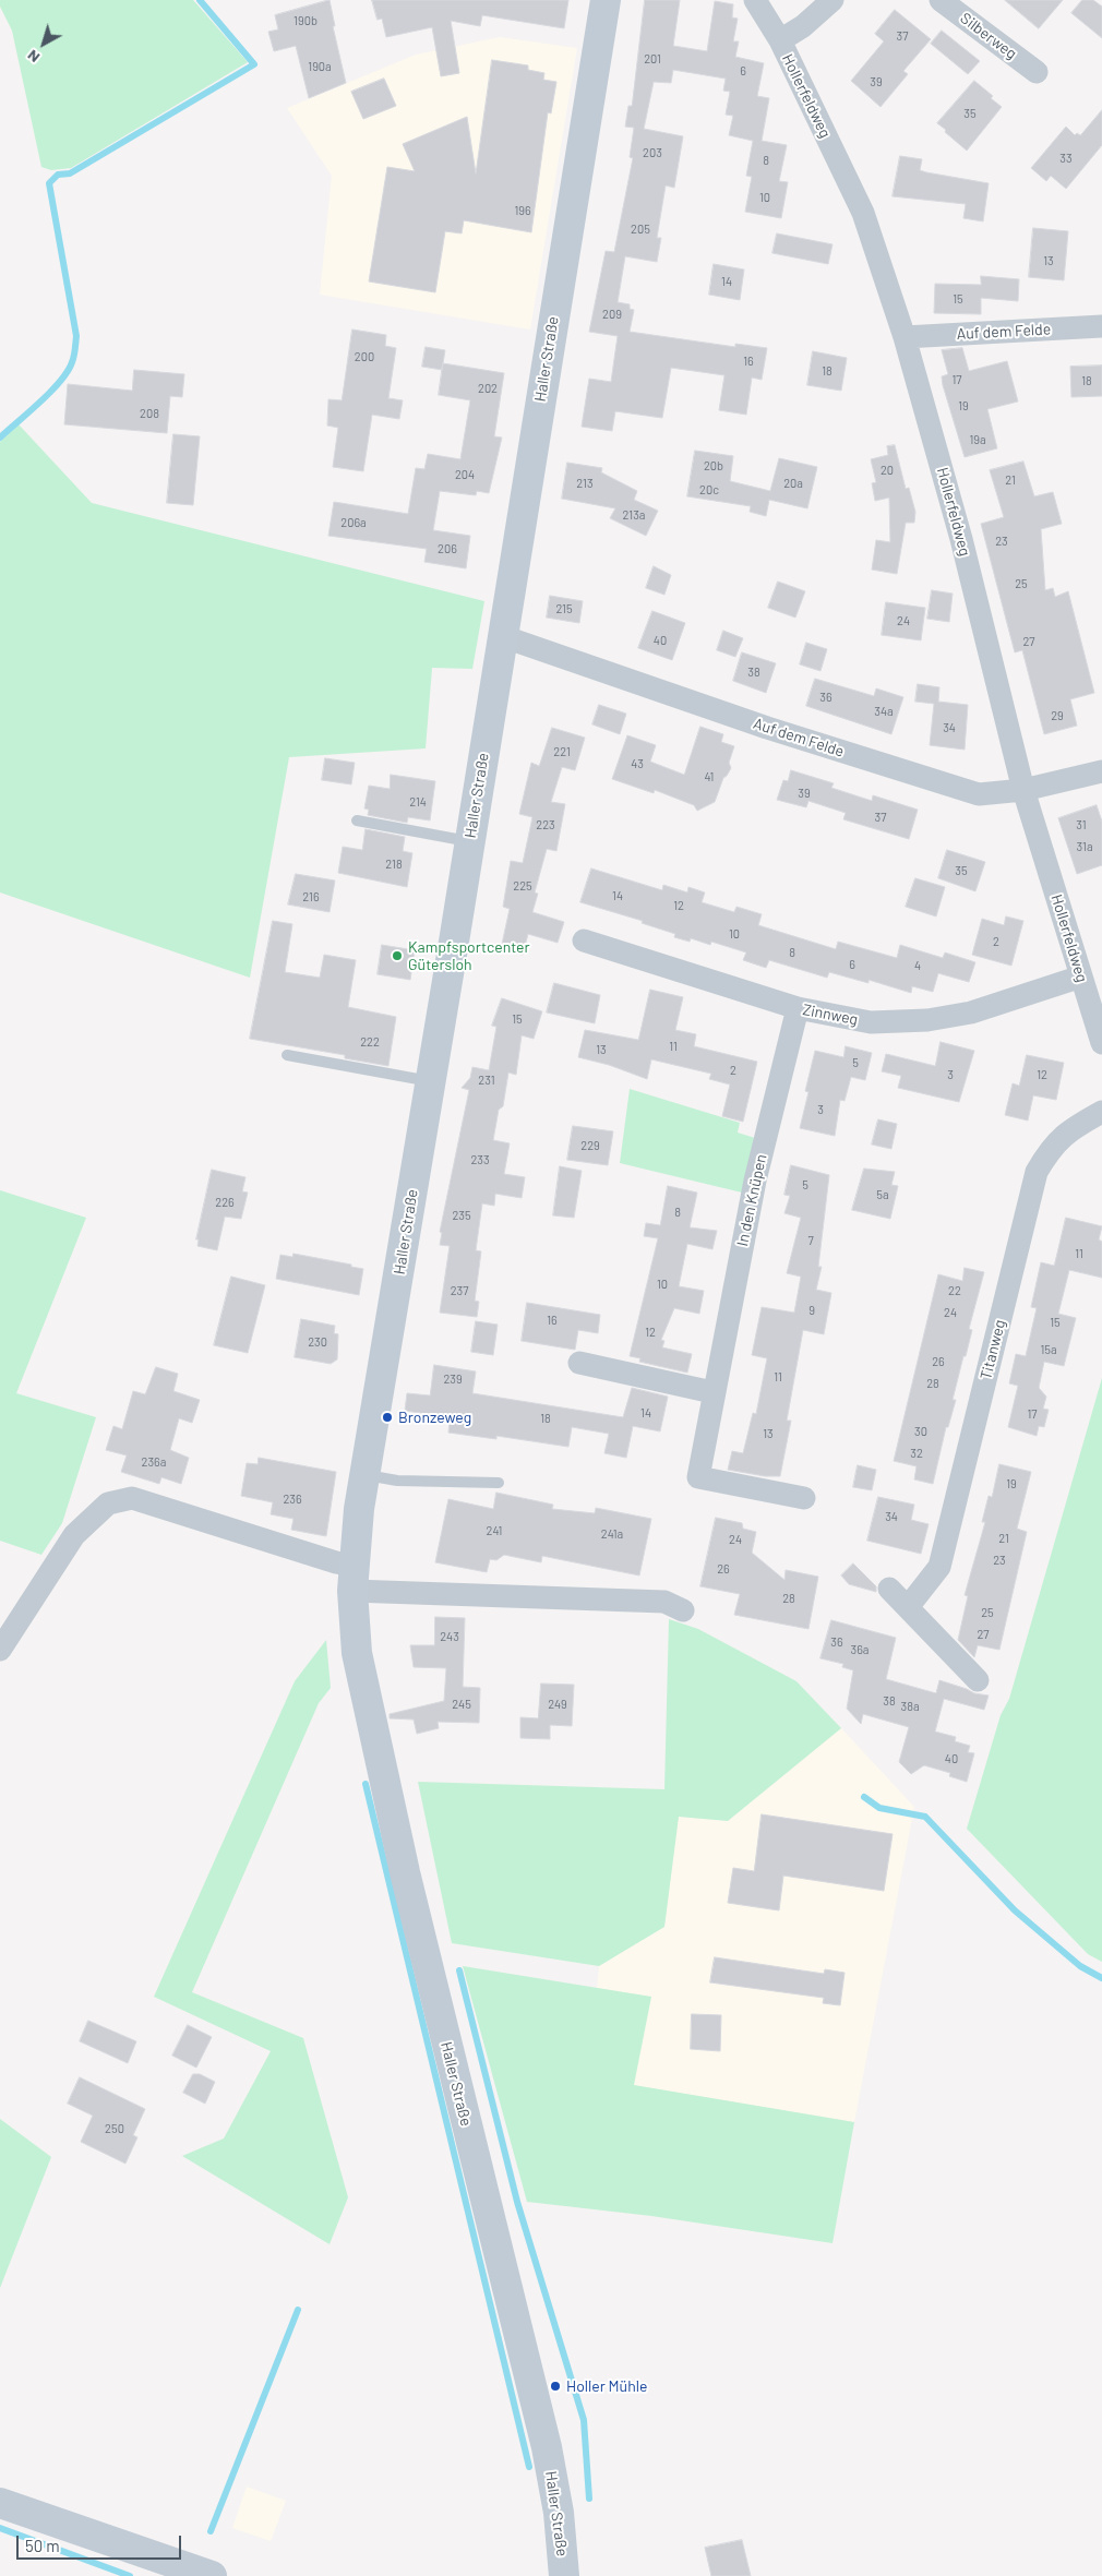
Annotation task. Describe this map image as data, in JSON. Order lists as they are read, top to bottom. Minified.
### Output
{"streets":{"street":["Silberweg","Hollerfeldweg","Auf dem Felde","Haller Straße","Zinnweg","In den Knüpen","Titanweg"]},"crossings":[["Hollerfeldweg","Auf dem Felde"],["Hollerfeldweg","Zinnweg"],["Auf dem Felde","Haller Straße"],["Zinnweg","In den Knüpen"]],"places":["Kampfsportcenter Gütersloh","Bronzeweg","Holler Mühle"],"house_numbers":["190b","37","201","190a","6","39","35","203","33","8","10","196","205","13","14","15","209","200","16","18","17","18","202","19","208","19a","20b","20","204","21","213","20a","20c","213a","206a","23","206","25","215","24","40","27","38","36","34a","29","34","221","43","41","39","214","37","223","31","31a","218","35","225","14","216","12","10","2","8","6","4","15","222","11","13","5","2","3","12","231","3","229","233","5","5a","226","8","235","7","11","10","237","22","9","24","16","15","12","230","15a","26","11","239","28","14","17","18","30","13","32","236a","19","236","34","241","241a","21","24","23","26","28","25","27","243","36","36a","38","245","249","38a","40","250"],"scale_bar":"50 m","north":"bottom left"}
